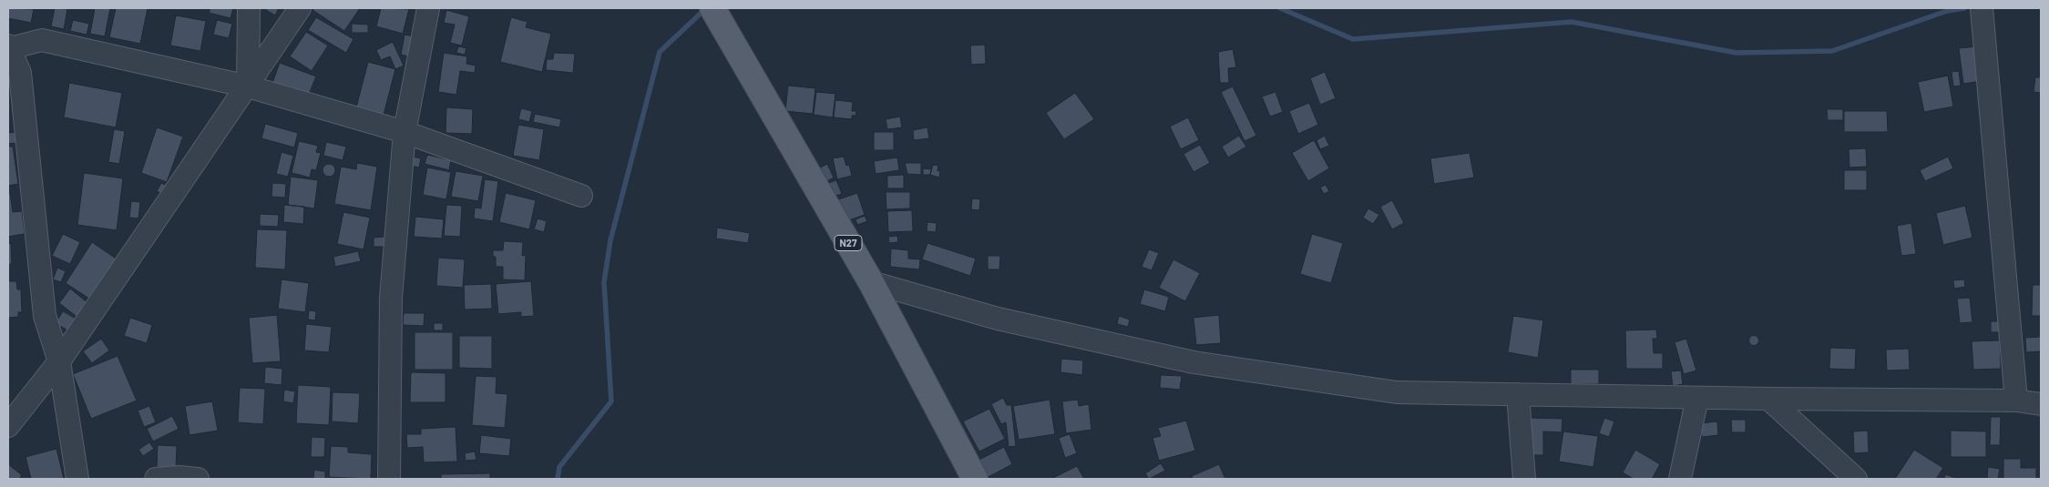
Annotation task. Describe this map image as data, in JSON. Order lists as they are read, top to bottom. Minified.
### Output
{"streets":{"main road":["N27"]}}
